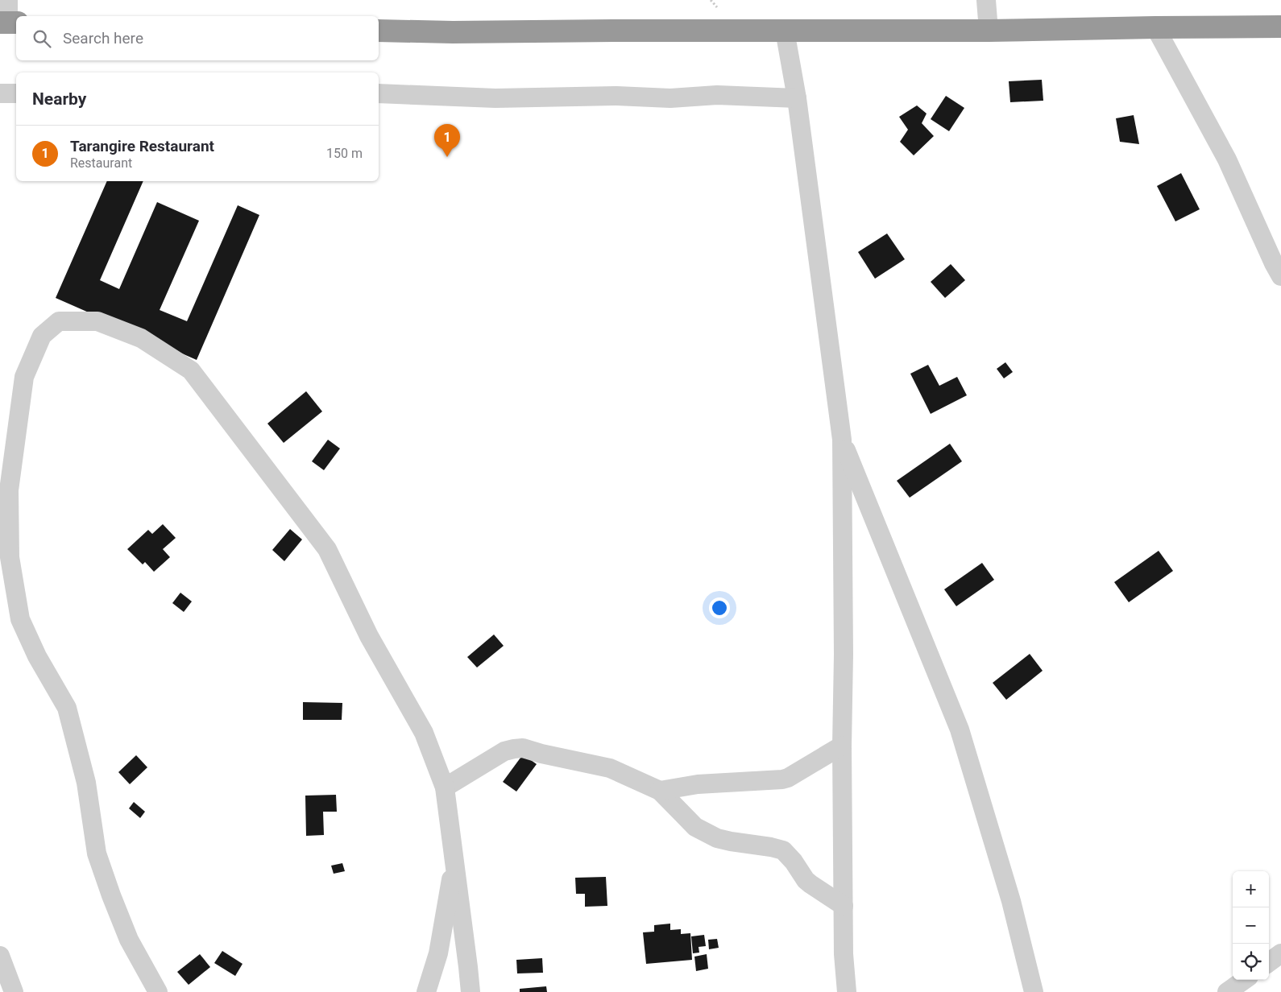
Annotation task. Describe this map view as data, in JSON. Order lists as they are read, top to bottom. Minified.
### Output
{"page":{"search":"Search here","heading":"Nearby","pins":"1","list":[{"mark":"1","name":"Tarangire Restaurant","note":"Restaurant","value":"150 m"}],"map_buttons":["+","−"]}}
